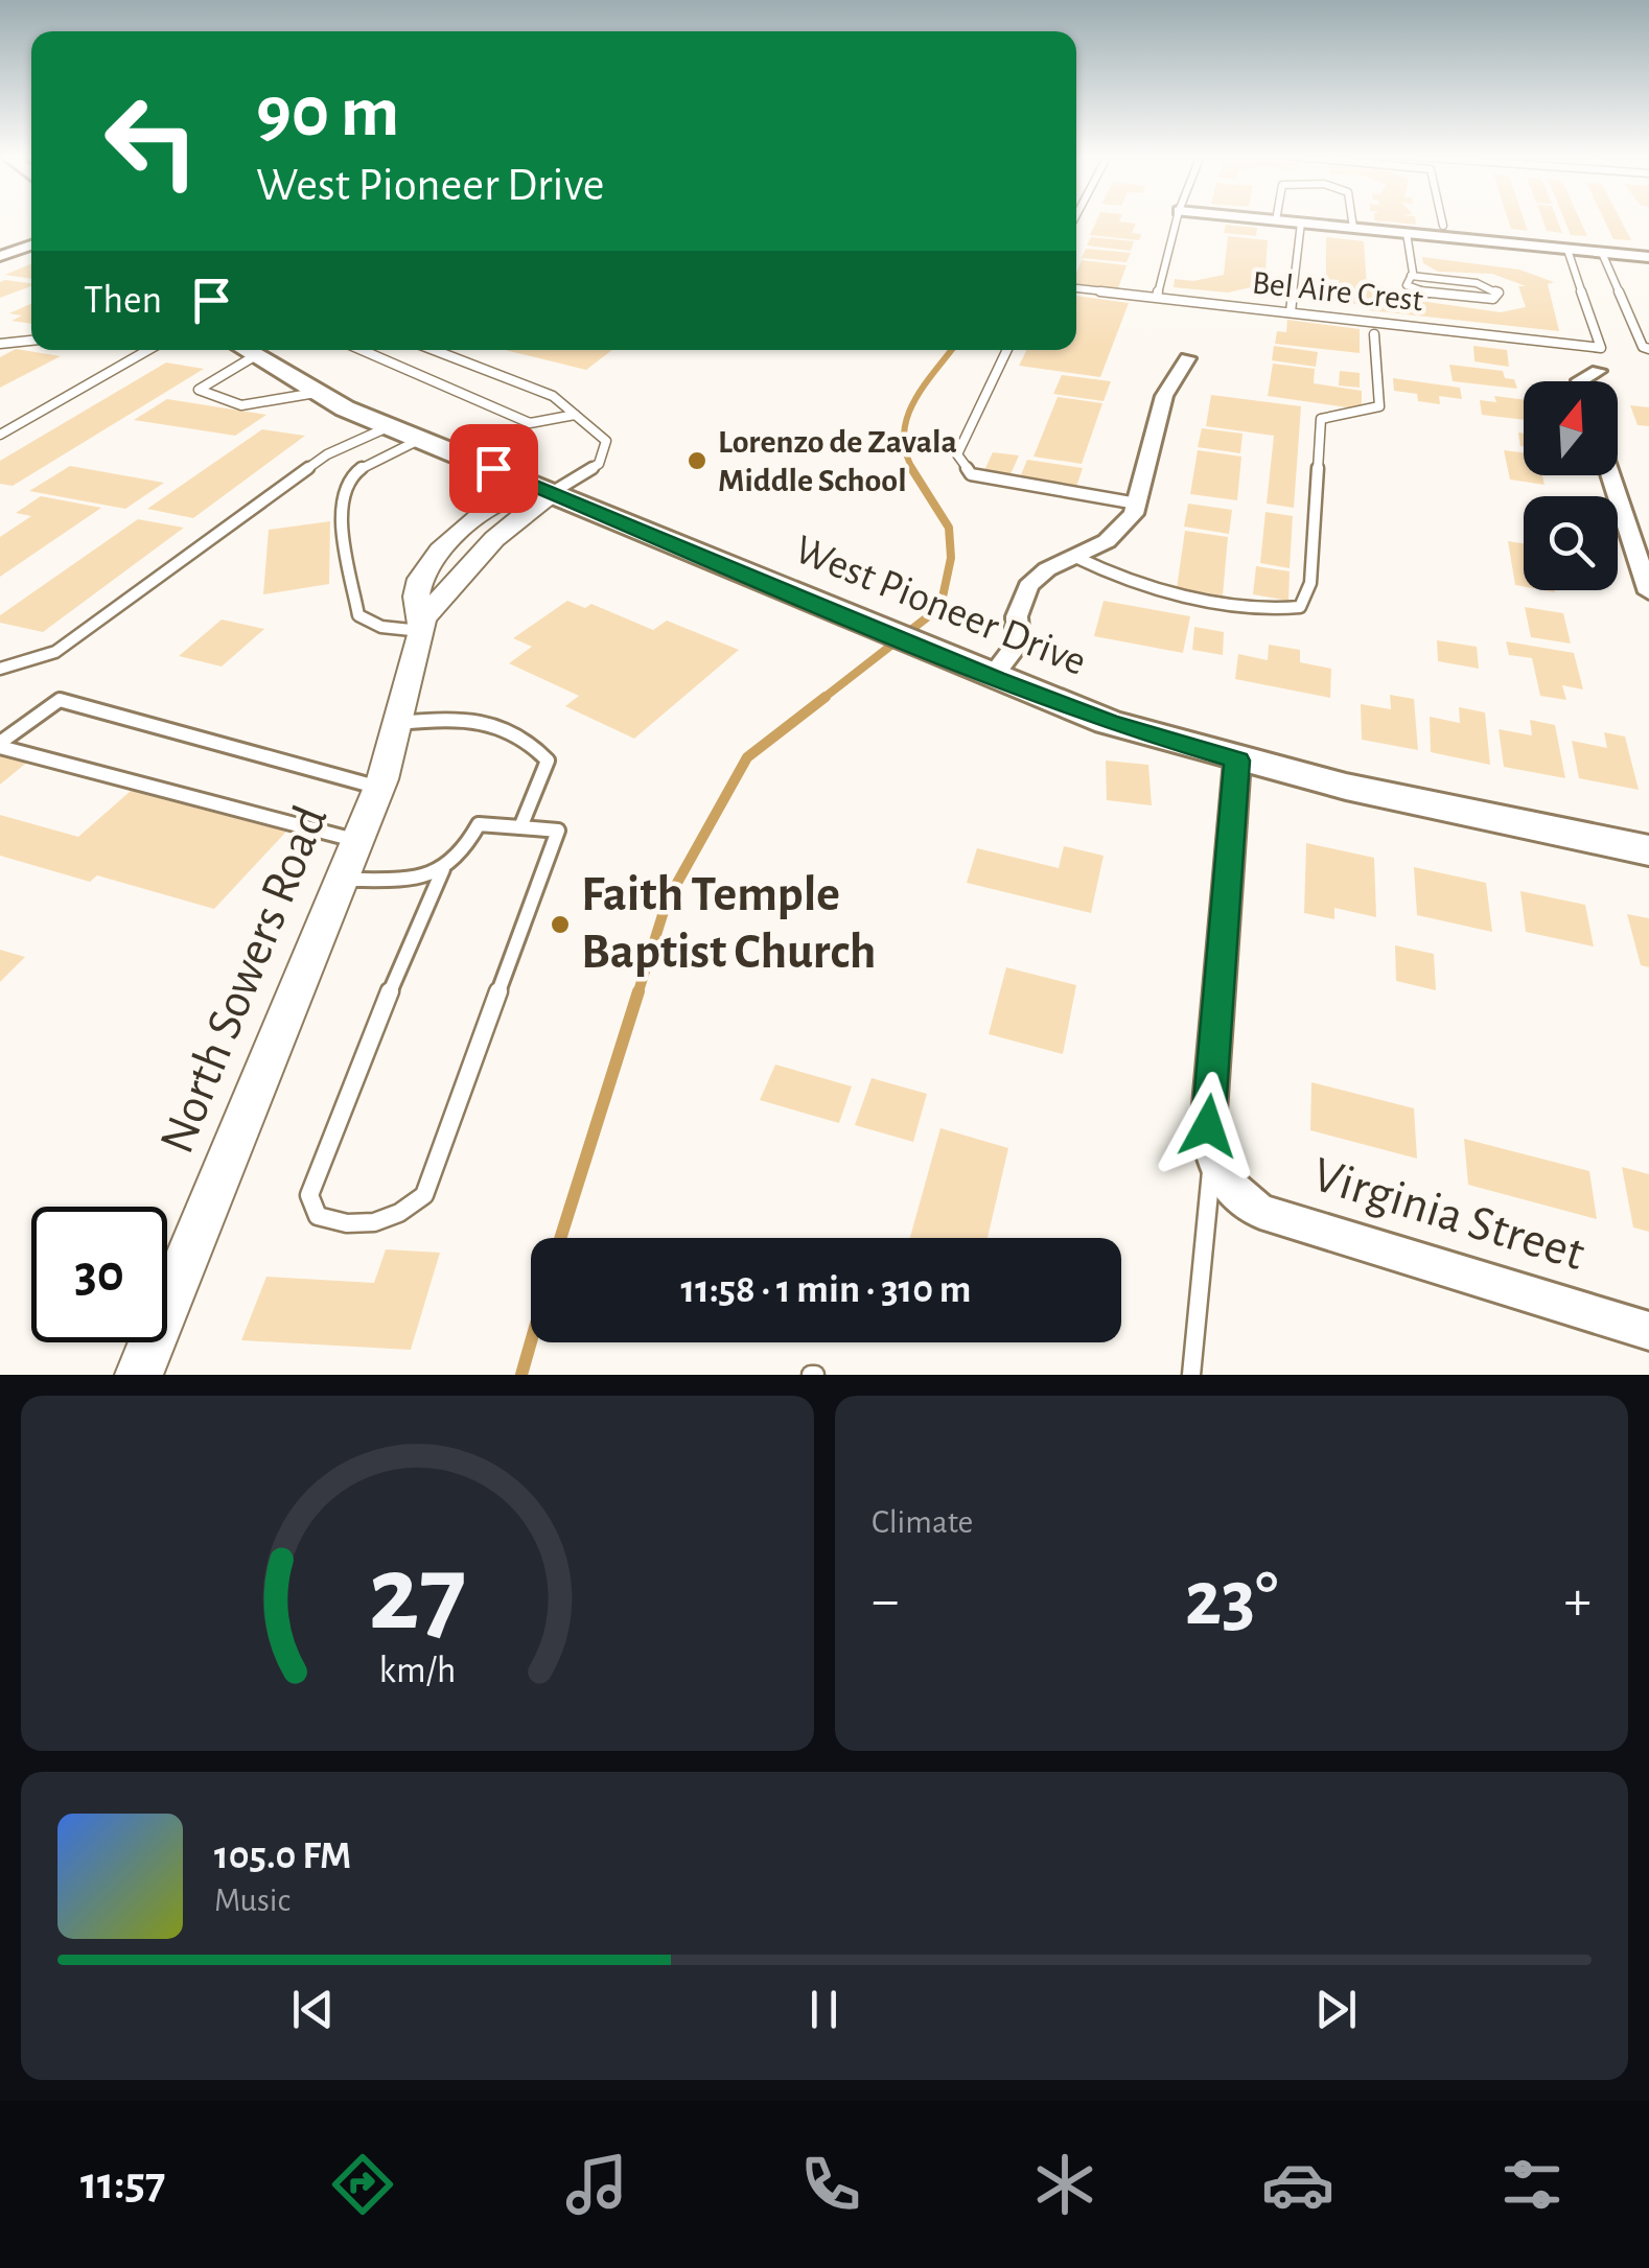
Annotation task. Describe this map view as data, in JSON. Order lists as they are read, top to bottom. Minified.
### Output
{"streets":{"main road":["West Pioneer Drive"],"street":["North Sowers Road","Virginia Street"],"lane":["Bel Aire Crest"]},"crossings":[["West Pioneer Drive","North Sowers Road"]],"places":["Lorenzo de Zavala Middle School","Faith Temple Baptist Church"],"north":"top","page":{"turn":["90 m","West Pioneer Drive"],"then":"Then","limit":"30","trip":"11:58 · 1 min · 310 m","tile":"Climate","heat":["−","23°","+"],"song":["105.0 FM","Music"],"tabs":"11:57","gauge":["27","km/h"]}}
